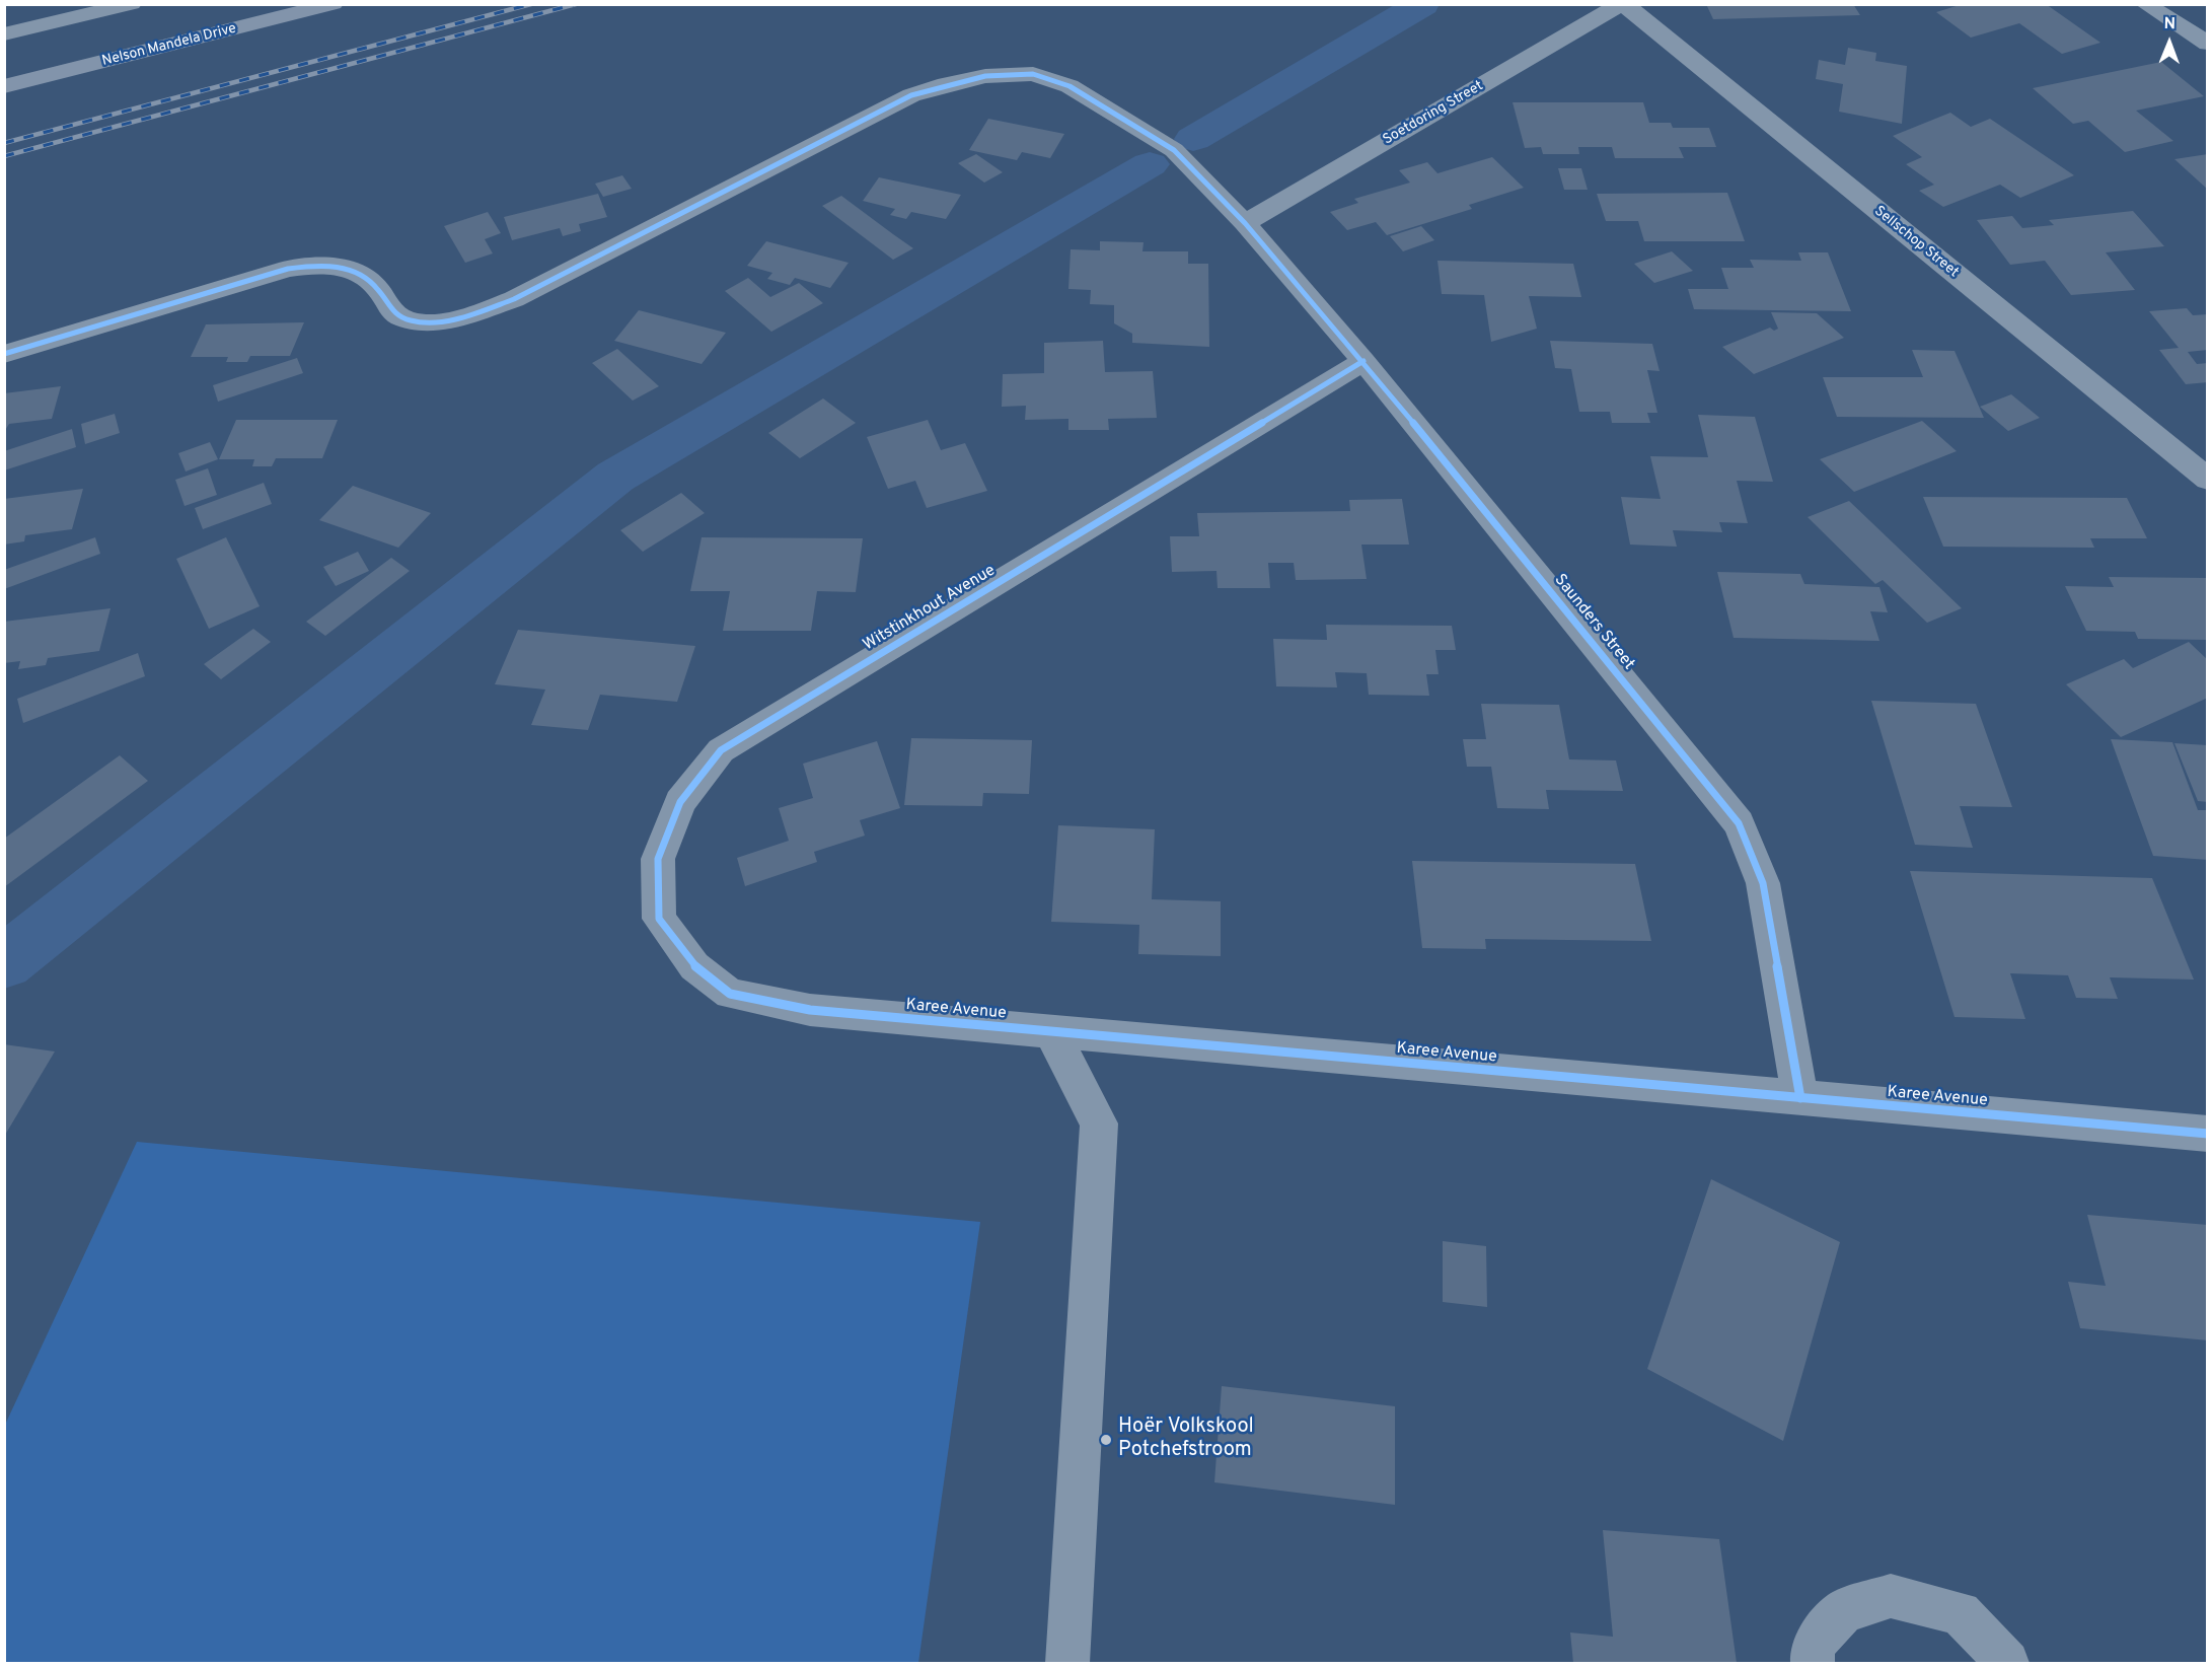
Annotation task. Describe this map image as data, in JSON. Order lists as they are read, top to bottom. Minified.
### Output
{"streets":{"highway":["Nelson Mandela Drive"],"street":["Soetdoring Street","Sellschop Street","Witstinkhout Avenue","Saunders Street","Karee Avenue"]},"crossings":[["Soetdoring Street","Sellschop Street"],["Soetdoring Street","Saunders Street"],["Witstinkhout Avenue","Saunders Street"],["Witstinkhout Avenue","Karee Avenue"],["Saunders Street","Karee Avenue"]],"places":["Hoër Volkskool Potchefstroom"],"north":"top"}
